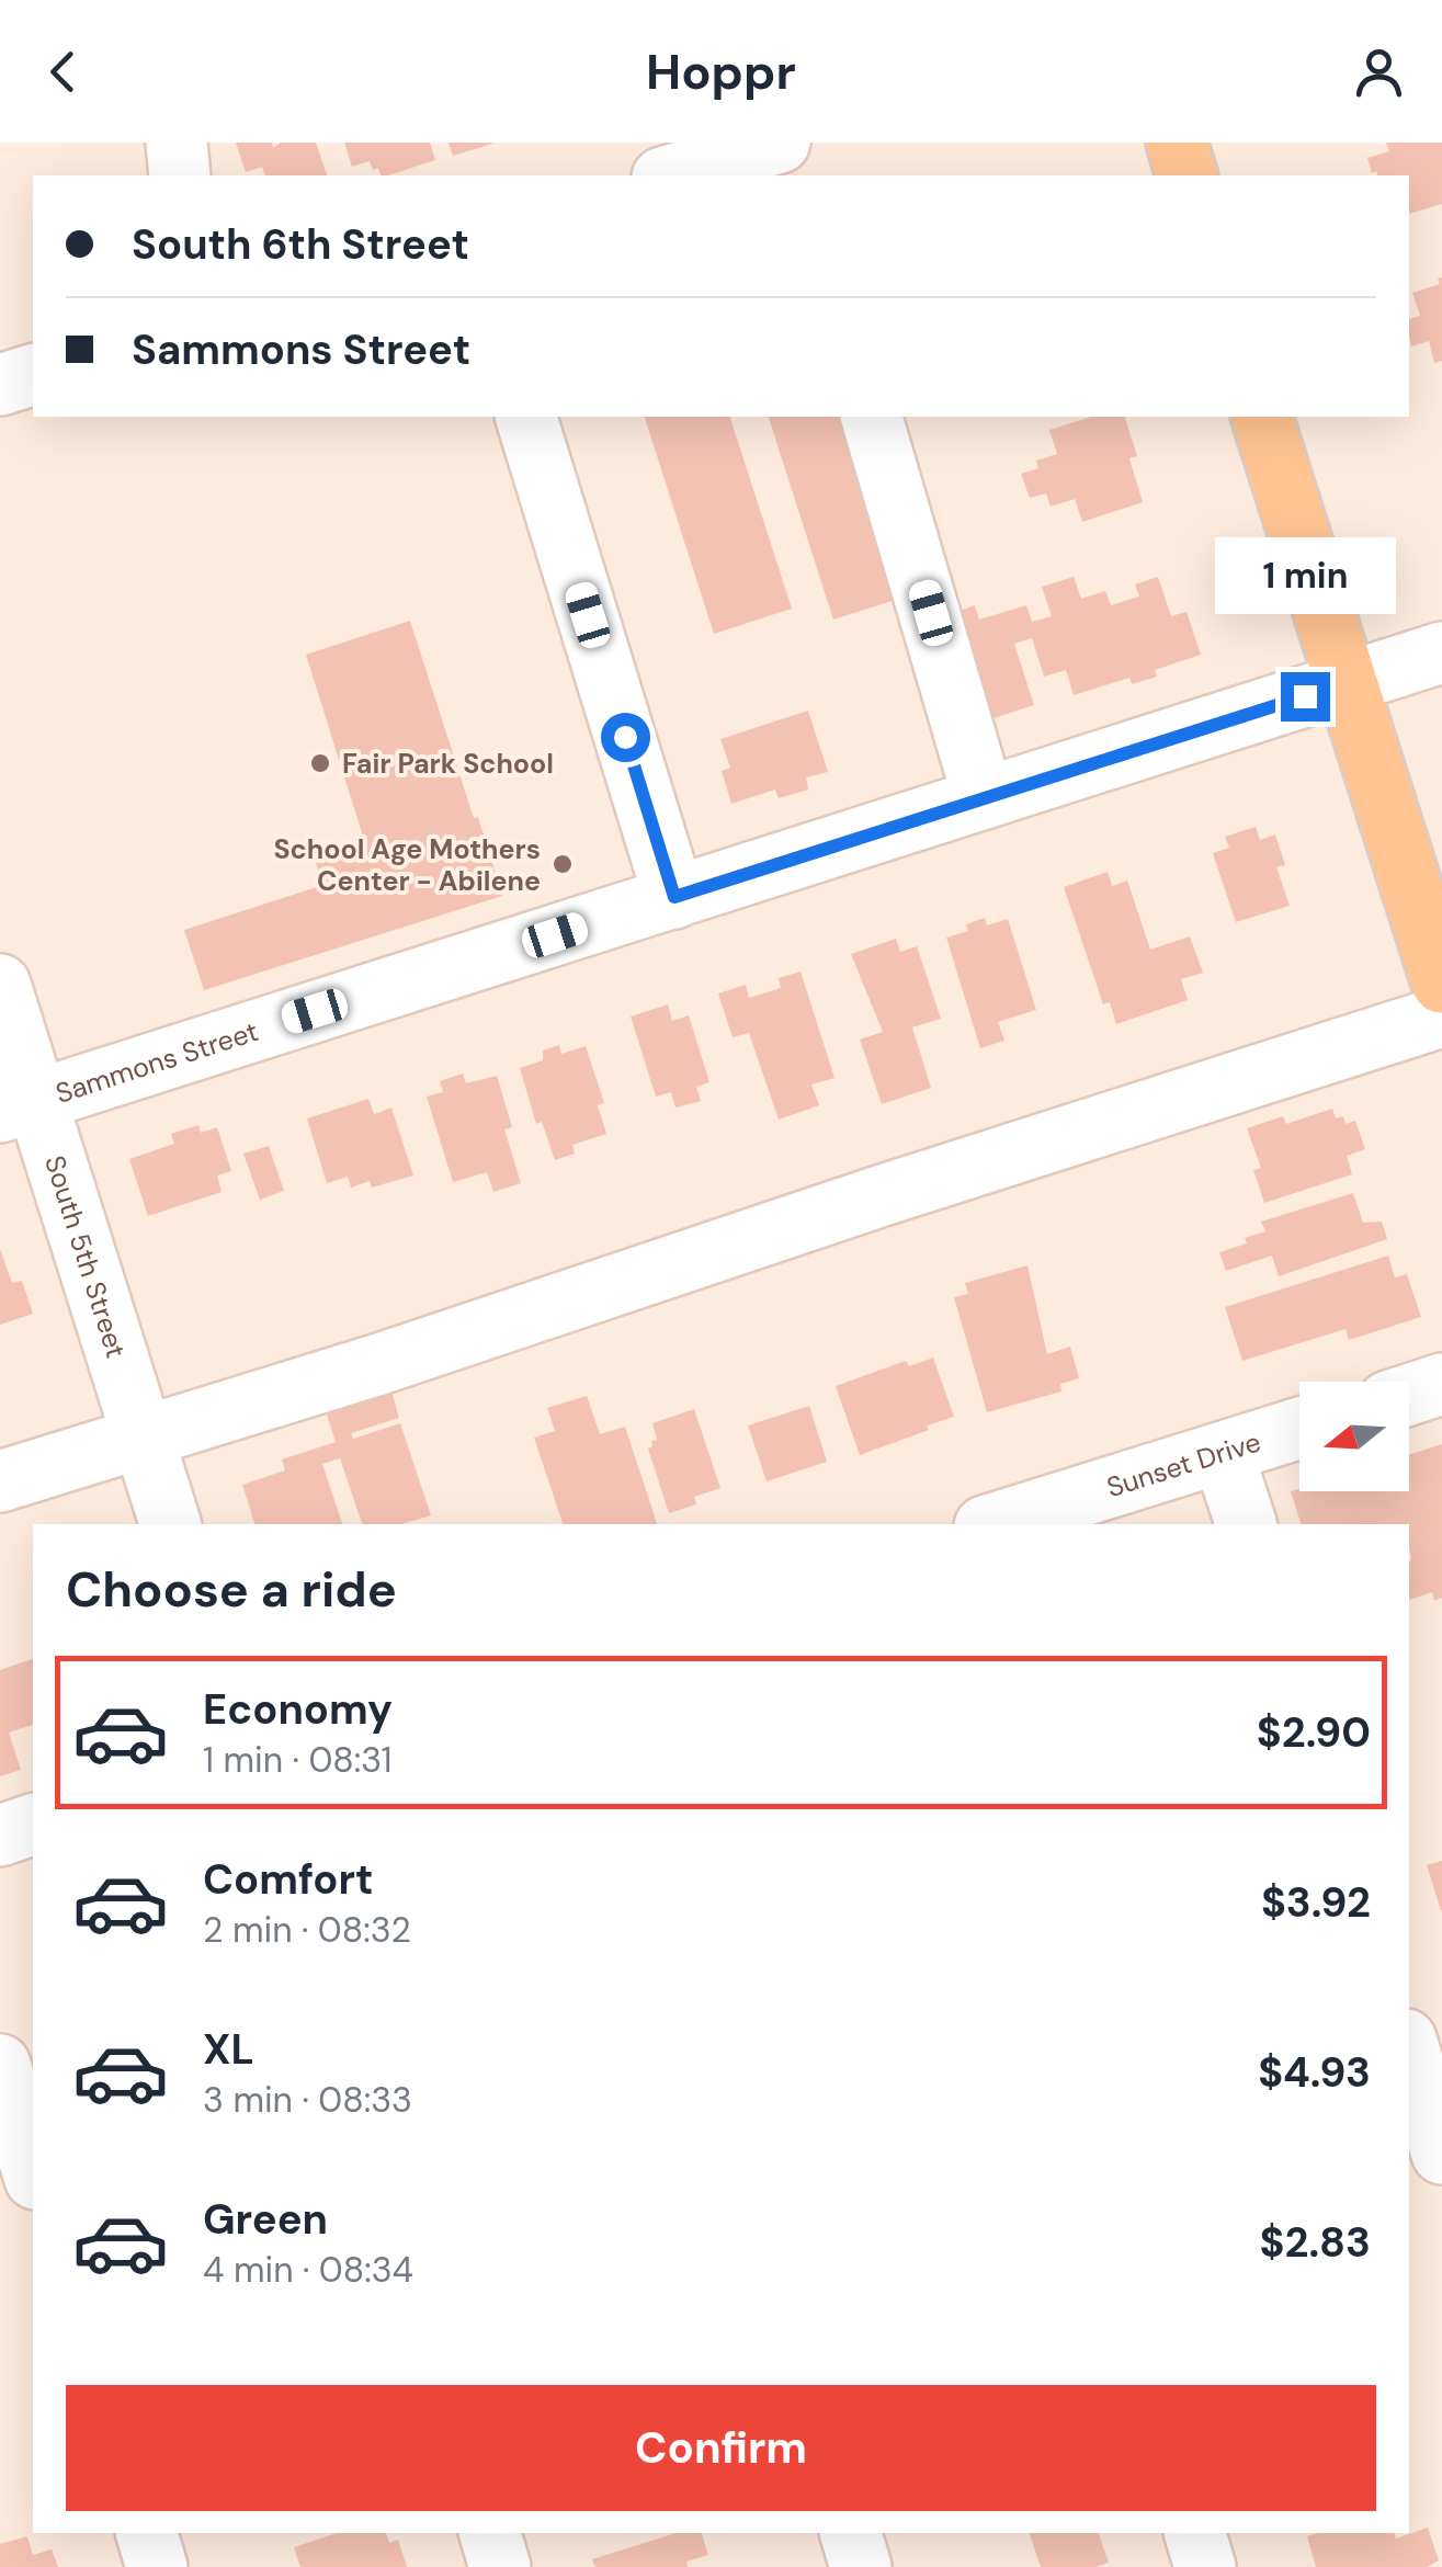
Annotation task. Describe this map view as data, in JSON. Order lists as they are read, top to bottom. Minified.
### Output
{"streets":{"street":["Sammons Street","South 5th Street","Sunset Drive"]},"crossings":[["Sammons Street","South 5th Street"]],"places":["Fair Park School","School Age Mothers Center - Abilene"],"north":"left","page":{"header":"Hoppr","banner":["South 6th Street","Sammons Street"],"bubble":"1 min","heading":"Choose a ride","list":[{"name":"Economy","note":"1 min · 08:31","value":"$2.90"},{"name":"Comfort","note":"2 min · 08:32","value":"$3.92"},{"name":"XL","note":"3 min · 08:33","value":"$4.93"},{"name":"Green","note":"4 min · 08:34","value":"$2.83"}],"buttons":"Confirm"}}
